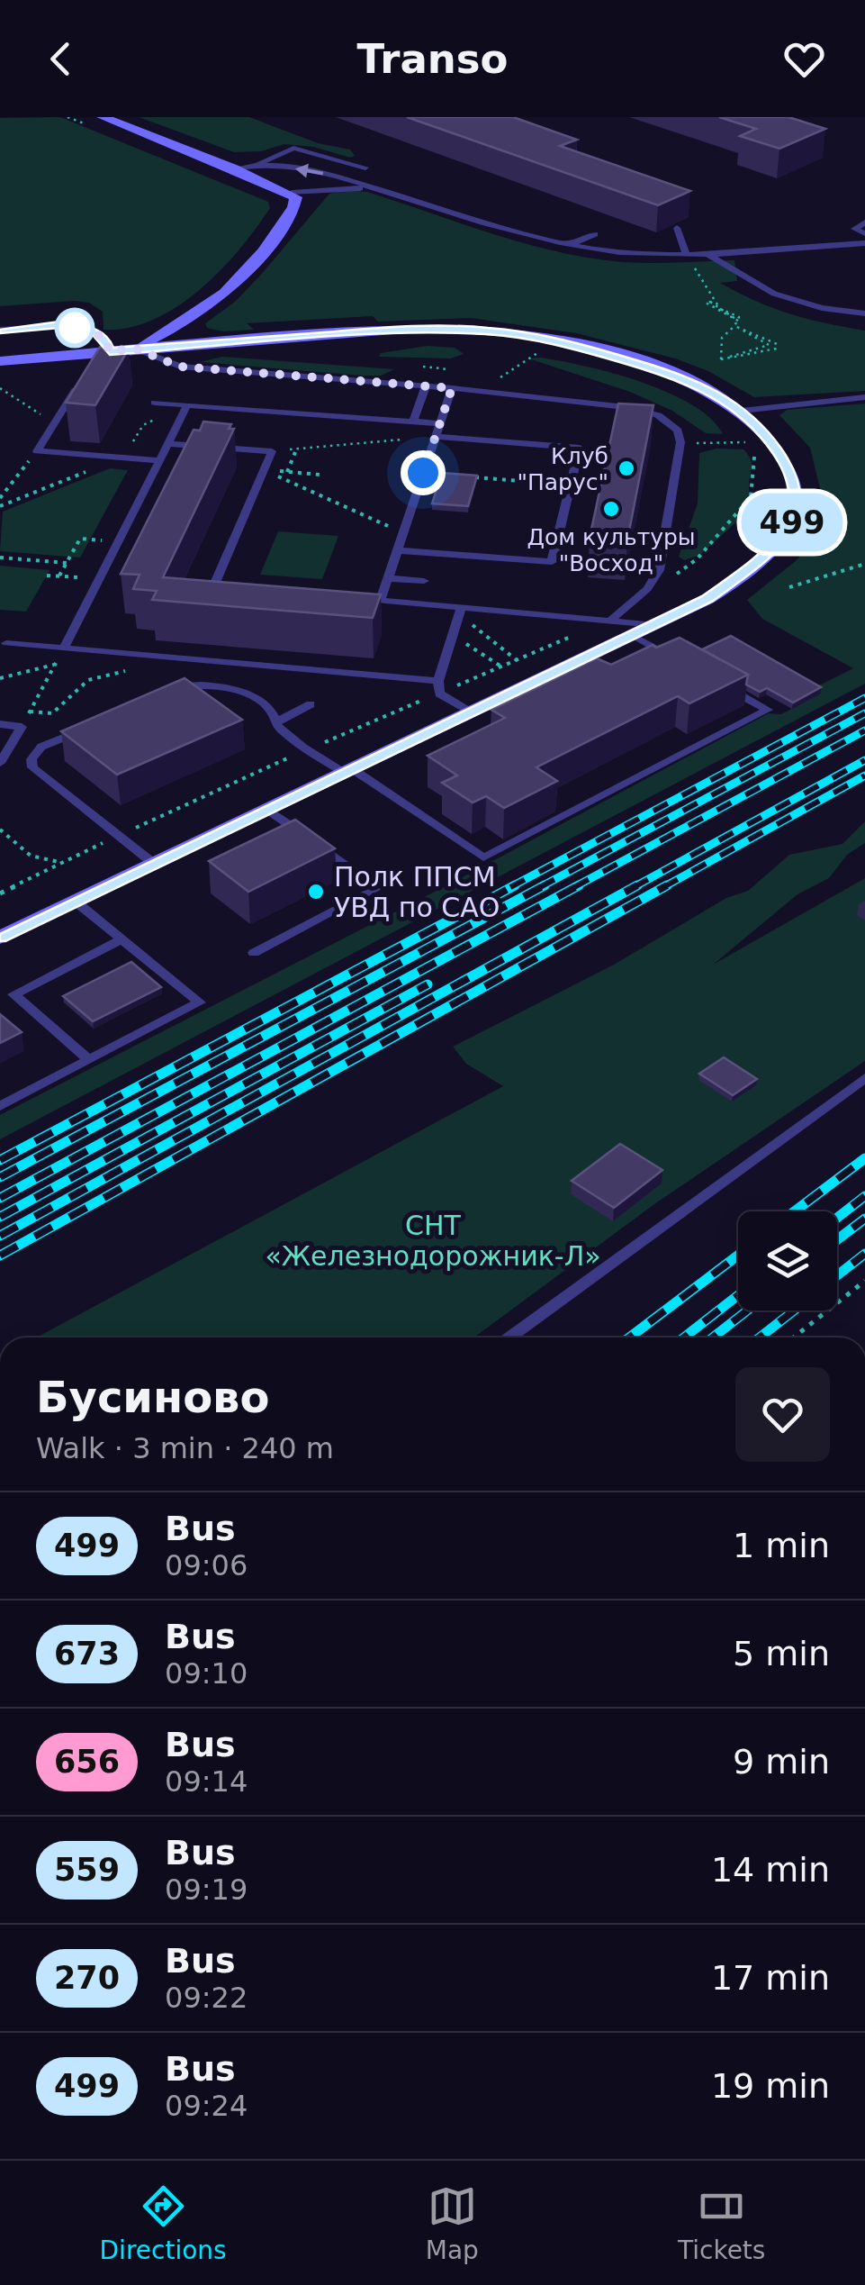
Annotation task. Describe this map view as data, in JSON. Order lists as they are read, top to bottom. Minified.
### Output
{"parks":["СНТ «Железнодорожник-Л»"],"places":["Клуб \"Парус\"","Дом культуры \"Восход\"","Полк ППСМ УВД по САО"],"lines":["bus line 499"],"page":{"header":"Transo","on_map":"499","heading":["Бусиново","Walk · 3 min · 240 m"],"list":[{"mark":"499","name":"Bus","note":"09:06","value":"1 min"},{"mark":"673","name":"Bus","note":"09:10","value":"5 min"},{"mark":"656","name":"Bus","note":"09:14","value":"9 min"},{"mark":"559","name":"Bus","note":"09:19","value":"14 min"},{"mark":"270","name":"Bus","note":"09:22","value":"17 min"},{"mark":"499","name":"Bus","note":"09:24","value":"19 min"}],"tabs":["Directions","Map","Tickets"]}}
